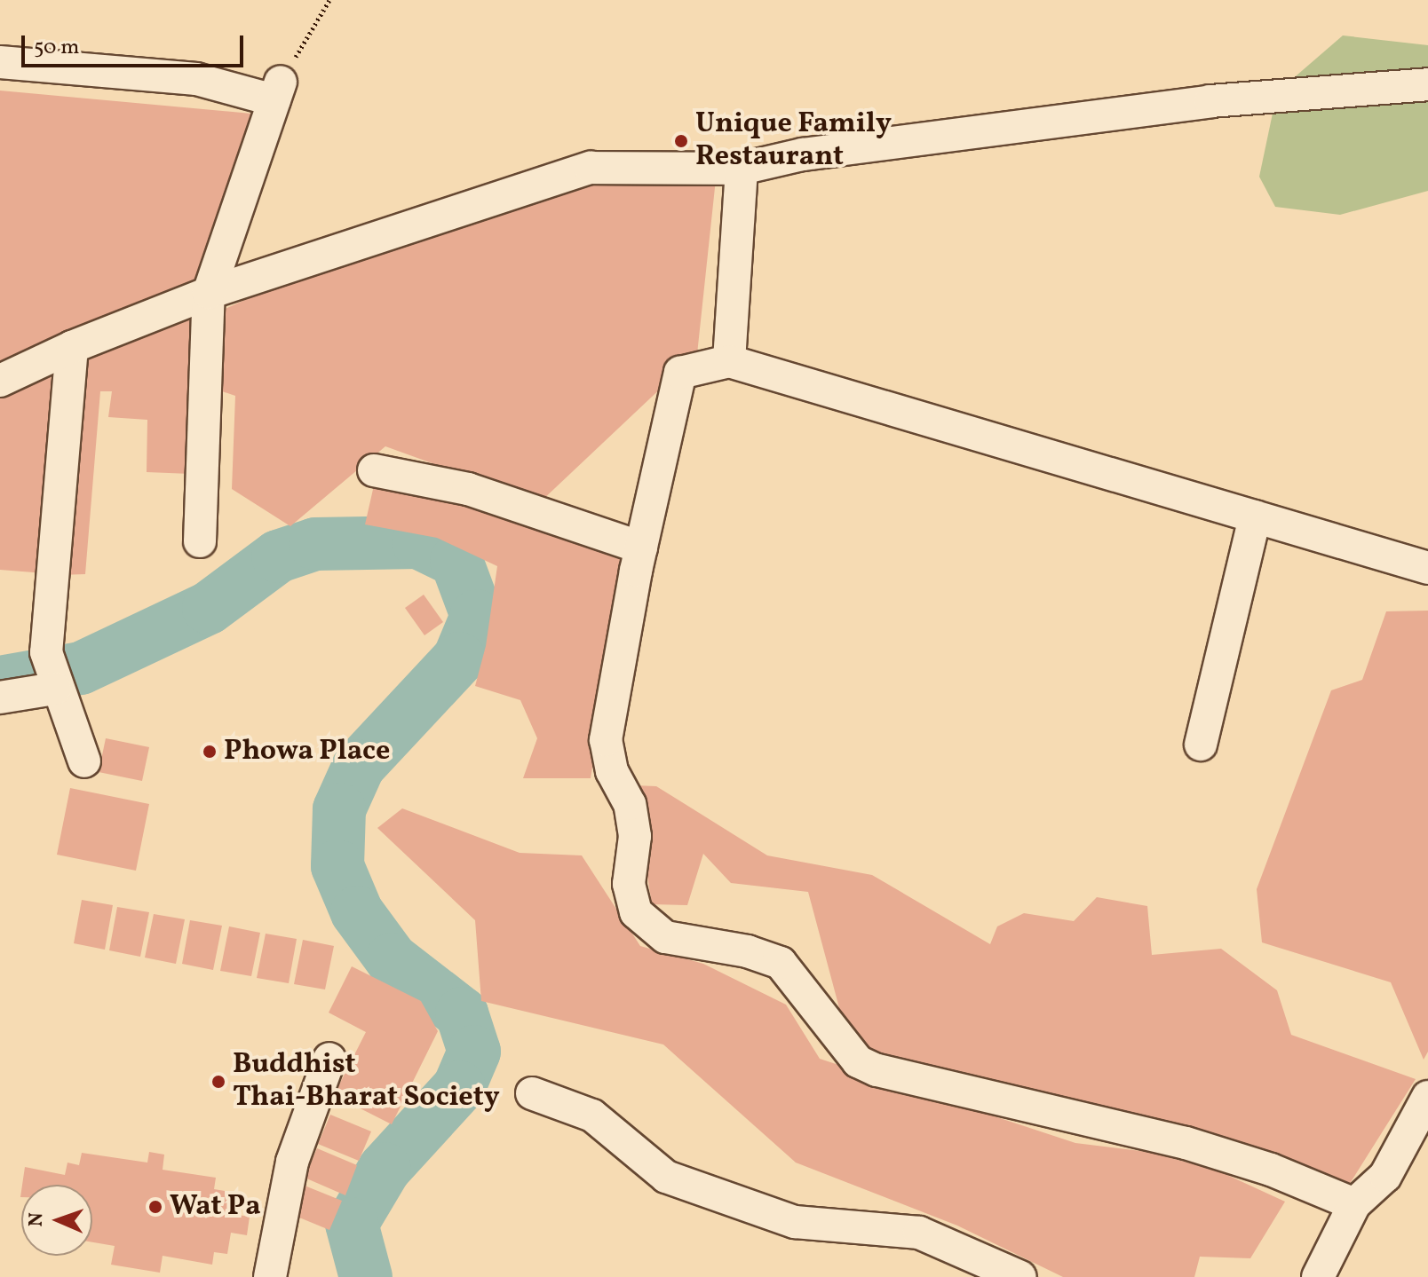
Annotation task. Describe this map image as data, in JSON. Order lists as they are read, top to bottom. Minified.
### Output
{"places":["Unique Family Restaurant","Phowa Place","Buddhist Thai-Bharat Society","Wat Pa"],"scale_bar":"50 m","north":"left"}
